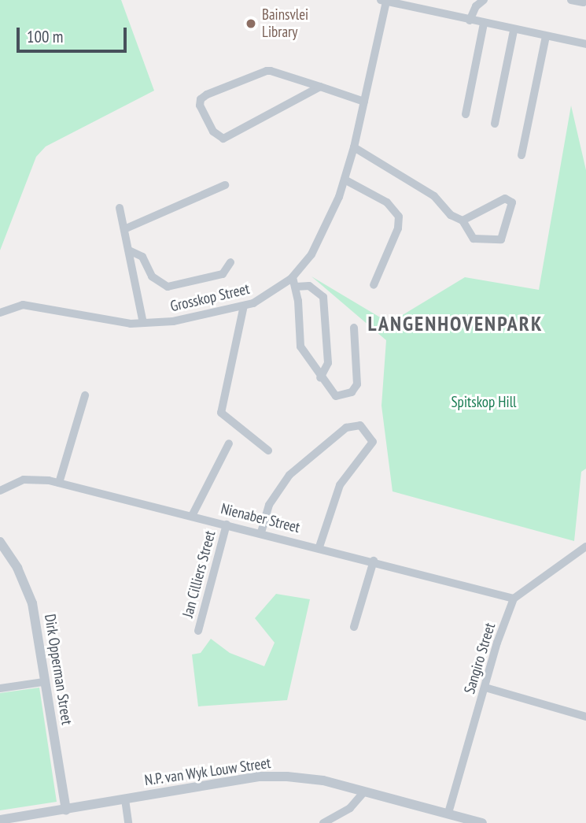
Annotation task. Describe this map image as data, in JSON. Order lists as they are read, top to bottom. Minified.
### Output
{"streets":{"street":["Grosskop Street","Nienaber Street","Jan Cilliers Street","Sangiro Street","Dirk Opperman Street","N.P. van Wyk Louw Street"]},"crossings":[["Nienaber Street","Jan Cilliers Street"],["Nienaber Street","Sangiro Street"],["Sangiro Street","N.P. van Wyk Louw Street"],["Dirk Opperman Street","N.P. van Wyk Louw Street"]],"districts":["LANGENHOVENPARK"],"parks":["Spitskop Hill"],"places":["Bainsvlei Library"],"scale_bar":"100 m"}
